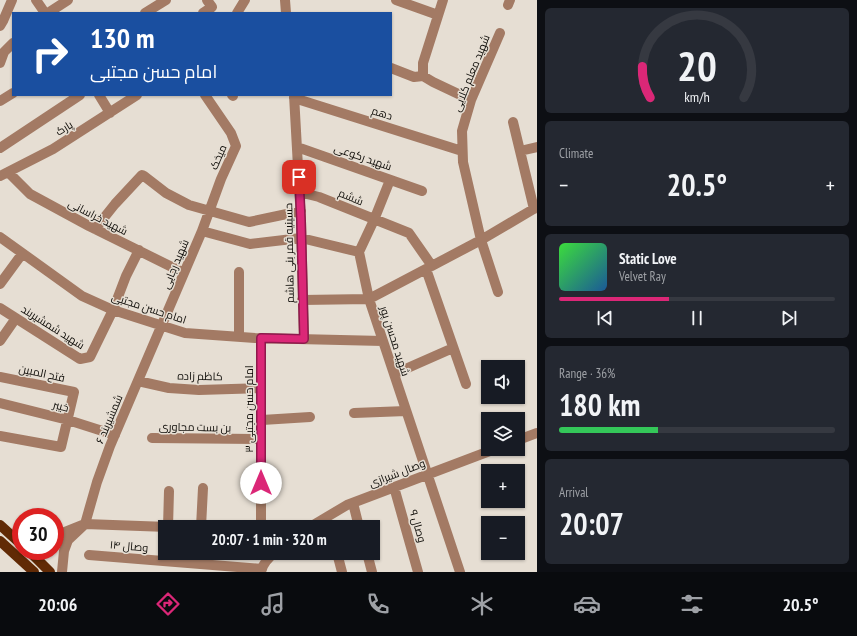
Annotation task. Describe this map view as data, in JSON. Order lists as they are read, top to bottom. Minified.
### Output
{"streets":{"street":["شهید معلم کلایی","دهم","پارک","میخک","شهید رکوعی","ششم","شهید خراسانی","حسینیه قمر بنی هاشم","شهید رجایی","امام حسن مجتبی","شهید شمشیربند","شهید محسن پور","فتح المبین","کاظم زاده","خیبر","امام حسن مجتبی ۳","شمشیربند ۶","بن بست مجاوری","وصال شیرازی","وصال ۹","وصال ۱۴"]},"crossings":[["شهید معلم کلایی","دهم"],["شهید معلم کلایی","شهید محسن پور"],["دهم","حسینیه قمر بنی هاشم"],["پارک","شهید خراسانی"],["میخک","شهید رجایی"],["شهید رکوعی","حسینیه قمر بنی هاشم"],["ششم","حسینیه قمر بنی هاشم"],["ششم","شهید محسن پور"],["شهید خراسانی","شهید رجایی"],["حسینیه قمر بنی هاشم","امام حسن مجتبی"],["شهید رجایی","امام حسن مجتبی"],["شهید رجایی","شمشیربند ۶"],["امام حسن مجتبی","شهید شمشیربند"],["امام حسن مجتبی","شهید محسن پور"],["امام حسن مجتبی","امام حسن مجتبی ۳"],["امام حسن مجتبی","شمشیربند ۶"],["شهید محسن پور","وصال شیرازی"],["فتح المبین","خیبر"],["کاظم زاده","امام حسن مجتبی ۳"],["کاظم زاده","شمشیربند ۶"],["خیبر","شمشیربند ۶"],["امام حسن مجتبی ۳","بن بست مجاوری"],["وصال شیرازی","وصال ۹"]],"page":{"turn":["130 m","امام حسن مجتبی"],"tile":["Climate",["Range · 36%","180 km"],["Arrival","20:07"]],"heat":["−","20.5°","+"],"song":["Static Love","Velvet Ray"],"map_buttons":["+","−"],"limit":"30","trip":"20:07 · 1 min · 320 m","tabs":["20:06","20.5°"],"gauge":["20","km/h"]}}
